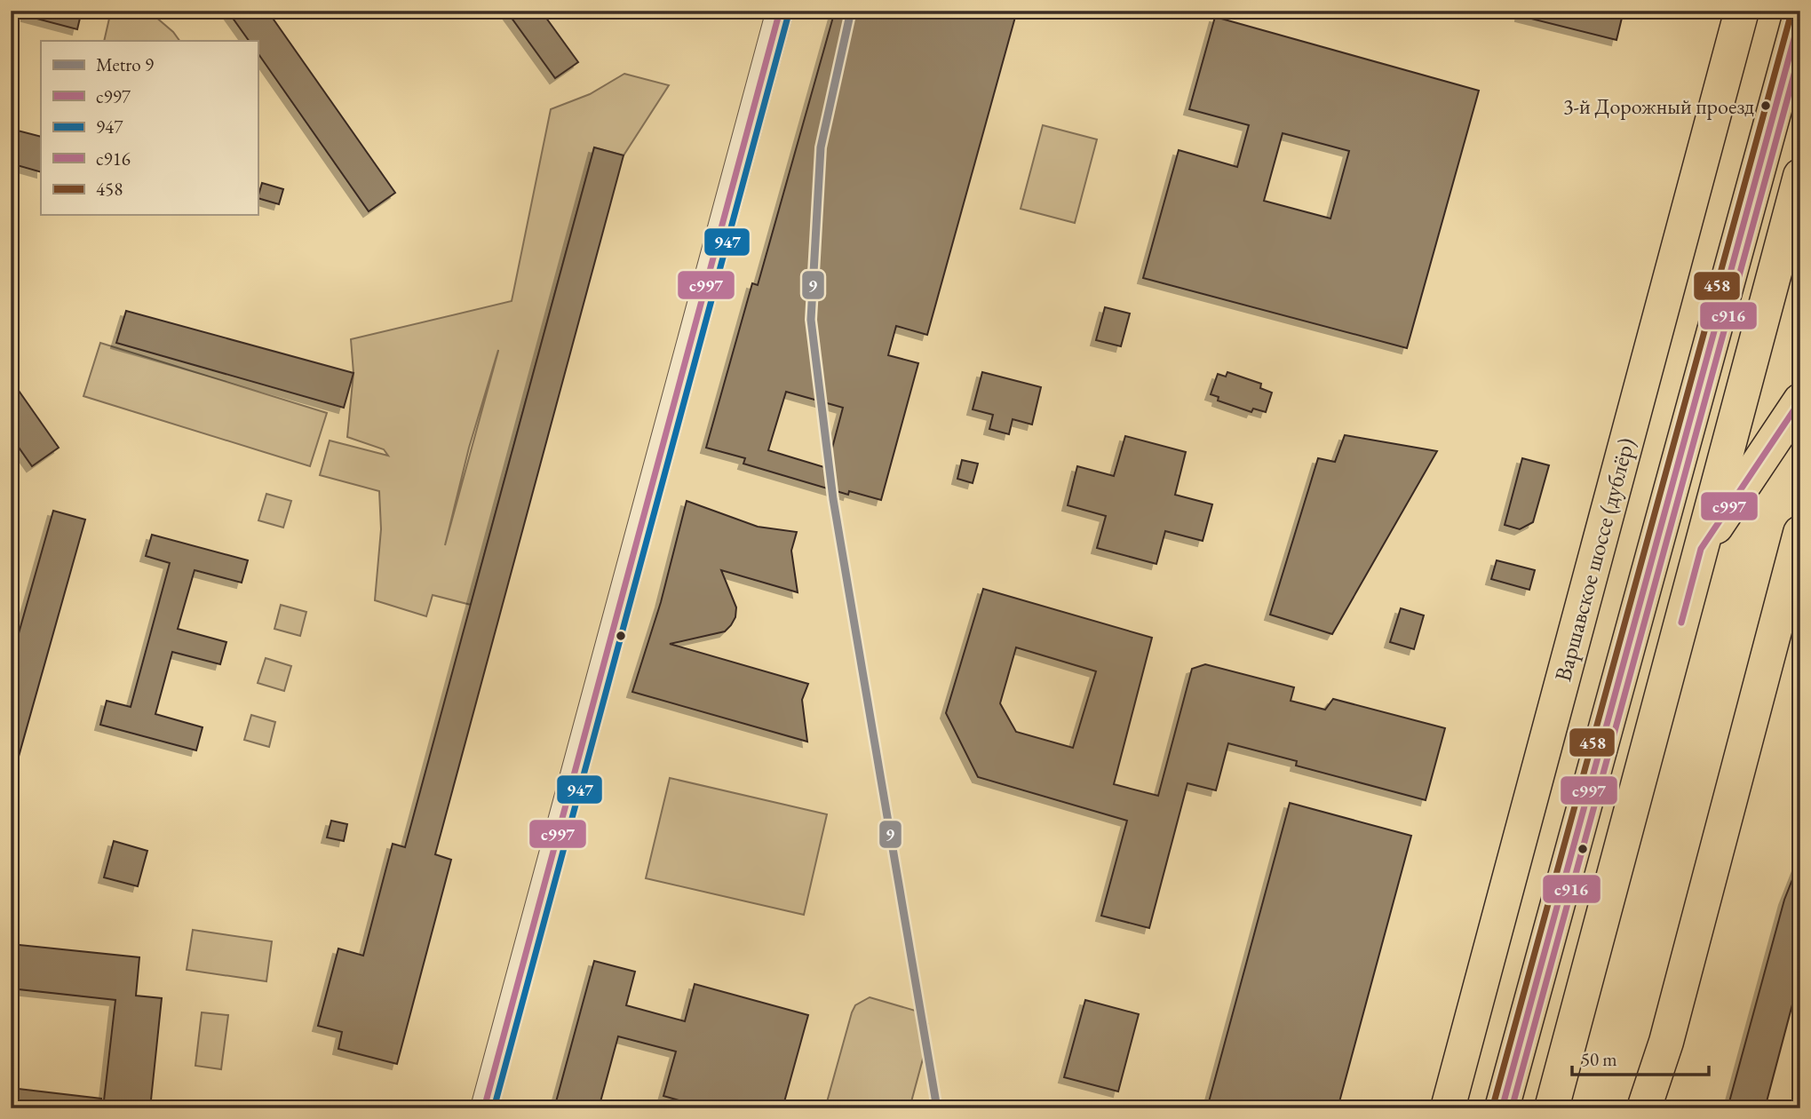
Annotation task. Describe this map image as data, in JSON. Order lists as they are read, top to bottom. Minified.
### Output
{"streets":{"main road":["Варшавское шоссе (дублёр)"]},"places":["3-й Дорожный проезд"],"lines":["metro line 9","transit line с997","transit line 458","transit line 947","transit line с916"],"legend":["Metro 9","с997","947","с916","458"],"scale_bar":"50 m"}
